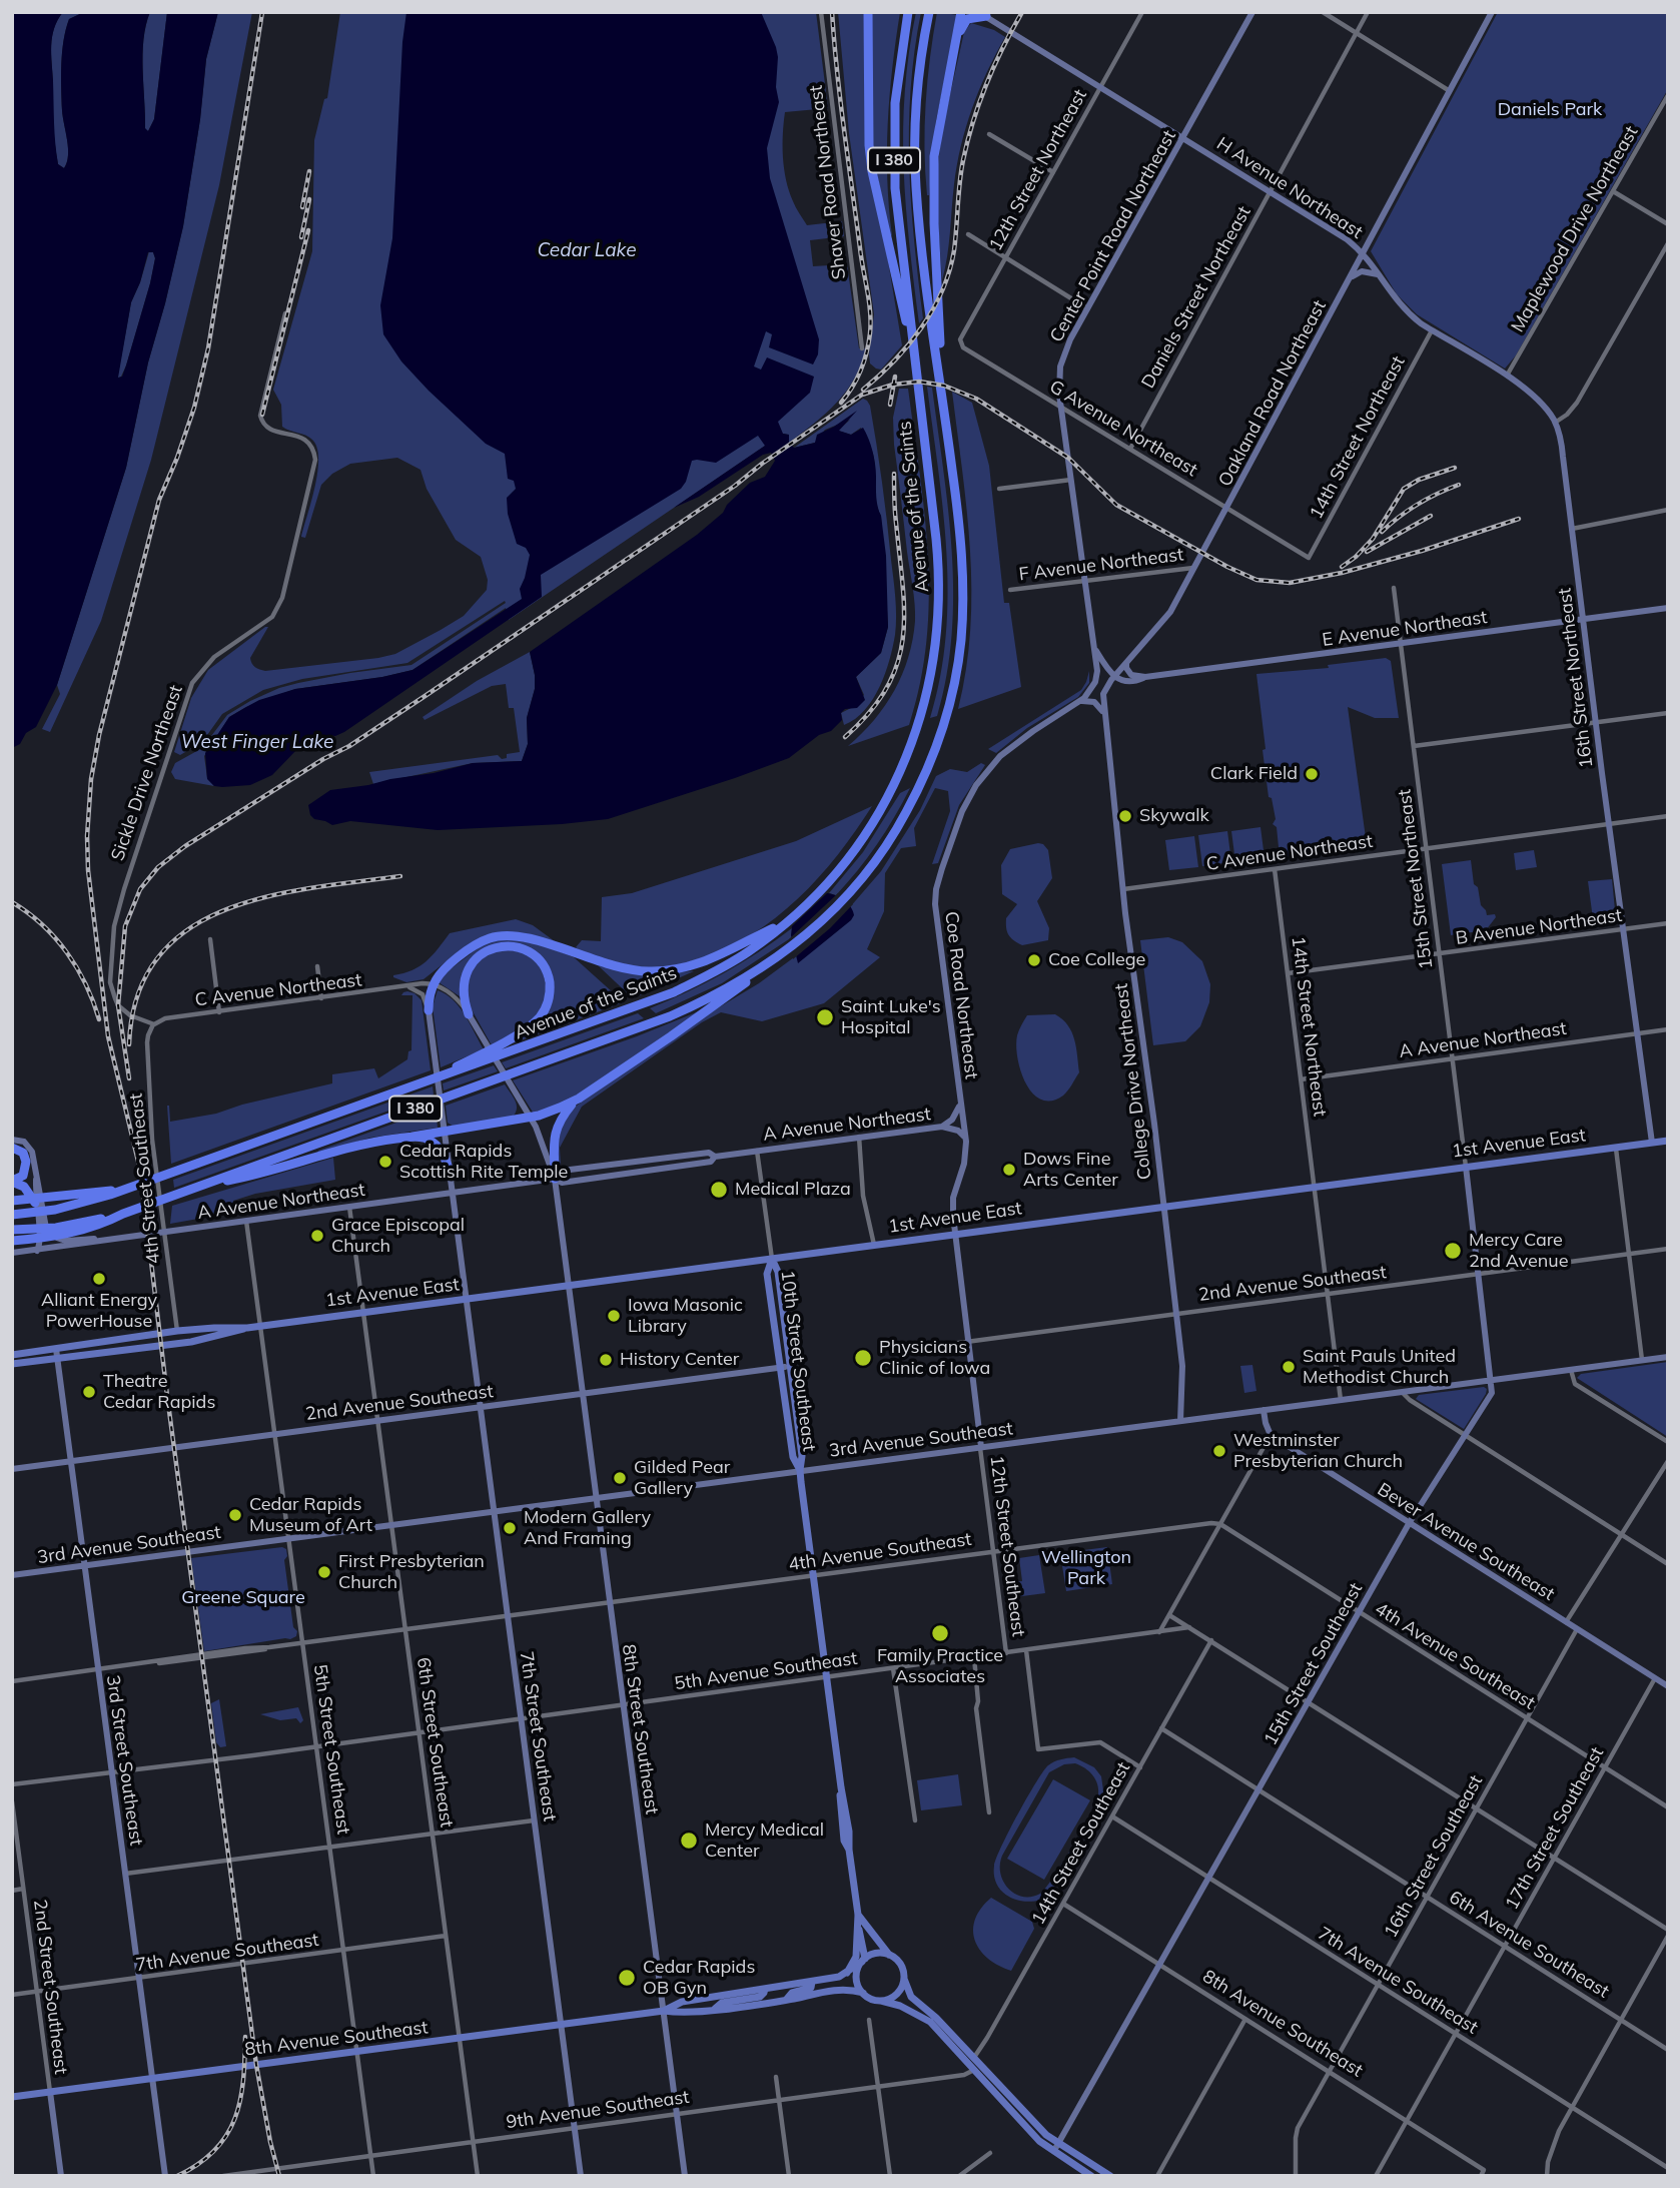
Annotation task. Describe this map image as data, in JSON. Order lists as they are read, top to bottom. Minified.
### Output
{"streets":{"highway":["I 380","Avenue of the Saints"],"main road":["H Avenue Northeast","Center Point Road Northeast","Oakland Road Northeast","E Avenue Northeast","16th Street Northeast","Coe Road Northeast","A Avenue Northeast","College Drive Northeast","1st Avenue East","2nd Avenue Southeast","10th Street Southeast","3rd Avenue Southeast","Bever Avenue Southeast","12th Street Southeast","15th Street Southeast","8th Street Southeast","7th Street Southeast","3rd Street Southeast","2nd Street Southeast","8th Avenue Southeast"],"street":["12th Street Northeast","Shaver Road Northeast","Maplewood Drive Northeast","Daniels Street Northeast","G Avenue Northeast","14th Street Northeast","F Avenue Northeast","Sickle Drive Northeast","C Avenue Northeast","15th Street Northeast","B Avenue Northeast","4th Street Southeast","4th Avenue Southeast","5th Avenue Southeast","6th Street Southeast","5th Street Southeast","17th Street Southeast","14th Street Southeast","16th Street Southeast","6th Avenue Southeast","7th Avenue Southeast","9th Avenue Southeast"]},"crossings":[["I 380","Avenue of the Saints"],["12th Street Northeast","H Avenue Northeast"],["12th Street Northeast","G Avenue Northeast"],["H Avenue Northeast","Maplewood Drive Northeast"],["H Avenue Northeast","Center Point Road Northeast"],["H Avenue Northeast","Daniels Street Northeast"],["H Avenue Northeast","Oakland Road Northeast"],["H Avenue Northeast","14th Street Northeast"],["H Avenue Northeast","16th Street Northeast"],["Center Point Road Northeast","G Avenue Northeast"],["Center Point Road Northeast","F Avenue Northeast"],["Center Point Road Northeast","Coe Road Northeast"],["Daniels Street Northeast","G Avenue Northeast"],["Oakland Road Northeast","G Avenue Northeast"],["Oakland Road Northeast","F Avenue Northeast"],["Oakland Road Northeast","E Avenue Northeast"],["Oakland Road Northeast","College Drive Northeast"],["G Avenue Northeast","14th Street Northeast"],["14th Street Northeast","C Avenue Northeast"],["14th Street Northeast","B Avenue Northeast"],["14th Street Northeast","A Avenue Northeast"],["14th Street Northeast","1st Avenue East"],["E Avenue Northeast","16th Street Northeast"],["E Avenue Northeast","15th Street Northeast"],["16th Street Northeast","C Avenue Northeast"],["16th Street Northeast","B Avenue Northeast"],["16th Street Northeast","A Avenue Northeast"],["16th Street Northeast","1st Avenue East"],["Sickle Drive Northeast","C Avenue Northeast"],["Sickle Drive Northeast","4th Street Southeast"],["C Avenue Northeast","15th Street Northeast"],["C Avenue Northeast","College Drive Northeast"],["C Avenue Northeast","4th Street Southeast"],["15th Street Northeast","B Avenue Northeast"],["15th Street Northeast","A Avenue Northeast"],["15th Street Northeast","1st Avenue East"],["15th Street Northeast","15th Street Southeast"],["Coe Road Northeast","1st Avenue East"],["Coe Road Northeast","12th Street Southeast"],["A Avenue Northeast","8th Street Southeast"],["A Avenue Northeast","7th Street Southeast"],["A Avenue Northeast","6th Street Southeast"],["A Avenue Northeast","5th Street Southeast"],["College Drive Northeast","1st Avenue East"],["College Drive Northeast","2nd Avenue Southeast"],["College Drive Northeast","3rd Avenue Southeast"],["1st Avenue East","4th Street Southeast"],["1st Avenue East","10th Street Southeast"],["1st Avenue East","12th Street Southeast"],["1st Avenue East","15th Street Southeast"],["1st Avenue East","8th Street Southeast"],["1st Avenue East","7th Street Southeast"],["1st Avenue East","6th Street Southeast"],["1st Avenue East","5th Street Southeast"],["1st Avenue East","3rd Street Southeast"],["2nd Avenue Southeast","10th Street Southeast"],["2nd Avenue Southeast","12th Street Southeast"],["2nd Avenue Southeast","15th Street Southeast"],["2nd Avenue Southeast","8th Street Southeast"],["2nd Avenue Southeast","7th Street Southeast"],["2nd Avenue Southeast","6th Street Southeast"],["2nd Avenue Southeast","5th Street Southeast"],["2nd Avenue Southeast","3rd Street Southeast"],["10th Street Southeast","3rd Avenue Southeast"],["10th Street Southeast","4th Avenue Southeast"],["10th Street Southeast","5th Avenue Southeast"],["10th Street Southeast","8th Avenue Southeast"],["3rd Avenue Southeast","12th Street Southeast"],["3rd Avenue Southeast","15th Street Southeast"],["3rd Avenue Southeast","8th Street Southeast"],["3rd Avenue Southeast","7th Street Southeast"],["3rd Avenue Southeast","6th Street Southeast"],["3rd Avenue Southeast","5th Street Southeast"],["3rd Avenue Southeast","3rd Street Southeast"],["Bever Avenue Southeast","15th Street Southeast"],["Bever Avenue Southeast","17th Street Southeast"],["Bever Avenue Southeast","16th Street Southeast"],["12th Street Southeast","4th Avenue Southeast"],["12th Street Southeast","5th Avenue Southeast"],["12th Street Southeast","14th Street Southeast"],["4th Avenue Southeast","15th Street Southeast"],["4th Avenue Southeast","8th Street Southeast"],["4th Avenue Southeast","7th Street Southeast"],["4th Avenue Southeast","6th Street Southeast"],["4th Avenue Southeast","5th Street Southeast"],["4th Avenue Southeast","3rd Street Southeast"],["4th Avenue Southeast","17th Street Southeast"],["4th Avenue Southeast","16th Street Southeast"],["15th Street Southeast","6th Avenue Southeast"],["15th Street Southeast","7th Avenue Southeast"],["15th Street Southeast","8th Avenue Southeast"],["5th Avenue Southeast","8th Street Southeast"],["5th Avenue Southeast","7th Street Southeast"],["5th Avenue Southeast","6th Street Southeast"],["5th Avenue Southeast","5th Street Southeast"],["5th Avenue Southeast","3rd Street Southeast"],["8th Street Southeast","8th Avenue Southeast"],["8th Street Southeast","9th Avenue Southeast"],["7th Street Southeast","8th Avenue Southeast"],["7th Street Southeast","9th Avenue Southeast"],["6th Street Southeast","7th Avenue Southeast"],["6th Street Southeast","8th Avenue Southeast"],["6th Street Southeast","9th Avenue Southeast"],["5th Street Southeast","7th Avenue Southeast"],["5th Street Southeast","8th Avenue Southeast"],["5th Street Southeast","9th Avenue Southeast"],["3rd Street Southeast","7th Avenue Southeast"],["3rd Street Southeast","8th Avenue Southeast"],["17th Street Southeast","6th Avenue Southeast"],["17th Street Southeast","7th Avenue Southeast"],["17th Street Southeast","8th Avenue Southeast"],["14th Street Southeast","6th Avenue Southeast"],["14th Street Southeast","7th Avenue Southeast"],["14th Street Southeast","8th Avenue Southeast"],["16th Street Southeast","6th Avenue Southeast"],["16th Street Southeast","7th Avenue Southeast"],["16th Street Southeast","8th Avenue Southeast"],["7th Avenue Southeast","2nd Street Southeast"],["2nd Street Southeast","8th Avenue Southeast"]],"water":["Cedar Lake","West Finger Lake"],"parks":["Daniels Park","Wellington Park","Greene Square"],"places":["Clark Field","Skywalk","Coe College","Saint Luke's Hospital","Cedar Rapids Scottish Rite Temple","Dows Fine Arts Center","Medical Plaza","Grace Episcopal Church","Mercy Care 2nd Avenue","Alliant Energy PowerHouse","Iowa Masonic Library","Physicians Clinic of Iowa","History Center","Saint Pauls United Methodist Church","Theatre Cedar Rapids","Westminster Presbyterian Church","Gilded Pear Gallery","Cedar Rapids Museum of Art","Modern Gallery And Framing","First Presbyterian Church","Family Practice Associates","Mercy Medical Center","Cedar Rapids OB Gyn"]}
